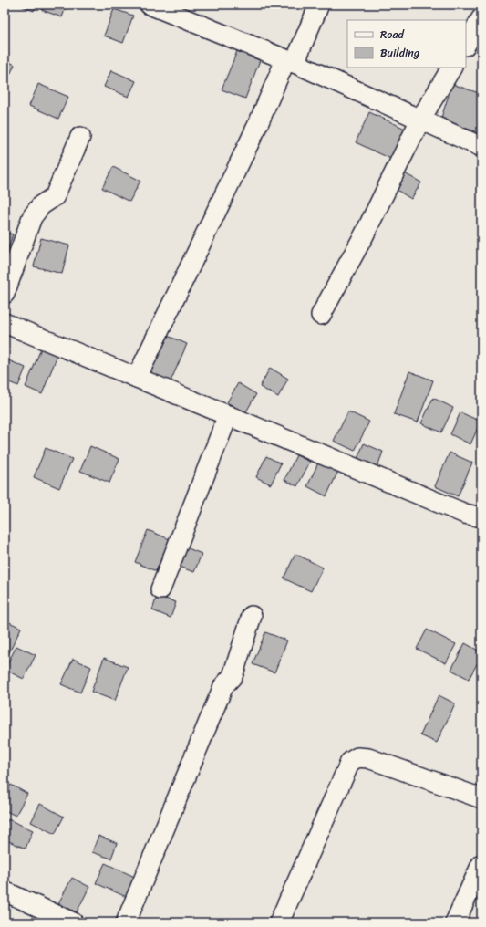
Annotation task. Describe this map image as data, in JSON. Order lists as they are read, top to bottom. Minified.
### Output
{"legend":["Road","Building"]}
